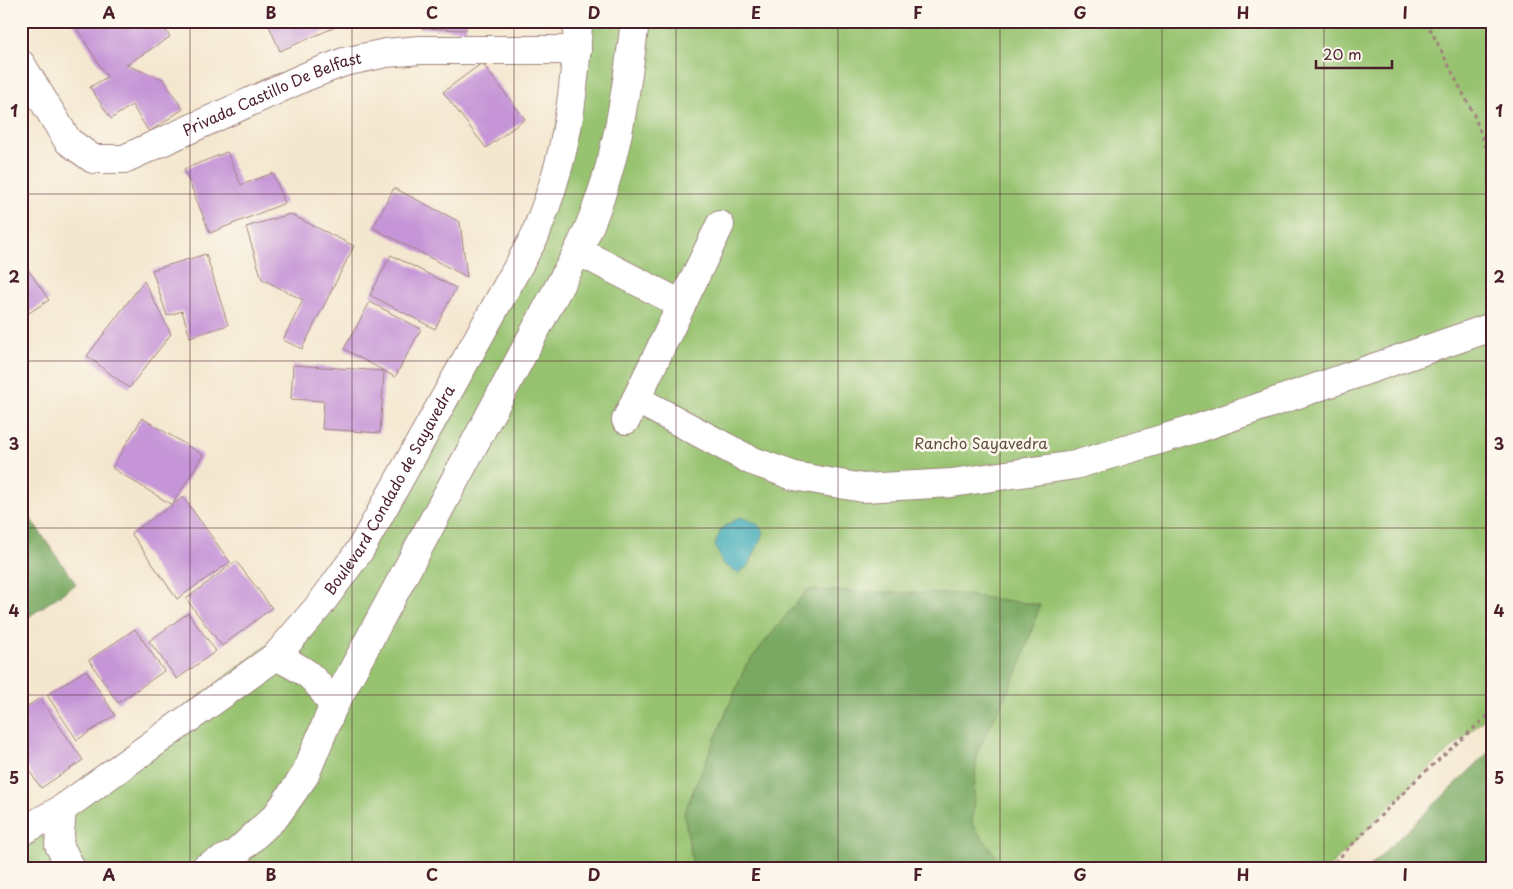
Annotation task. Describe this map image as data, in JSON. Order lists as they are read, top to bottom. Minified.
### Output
{"streets":{"street":["Privada Castillo De Belfast","Boulevard Condado de Sayavedra"]},"crossings":[["Privada Castillo De Belfast","Boulevard Condado de Sayavedra"]],"parks":["Rancho Sayavedra"],"scale_bar":"20 m","grid":{"columns":["A","B","C","D","E","F","G","H","I"],"rows":["1","2","3","4","5"]}}
